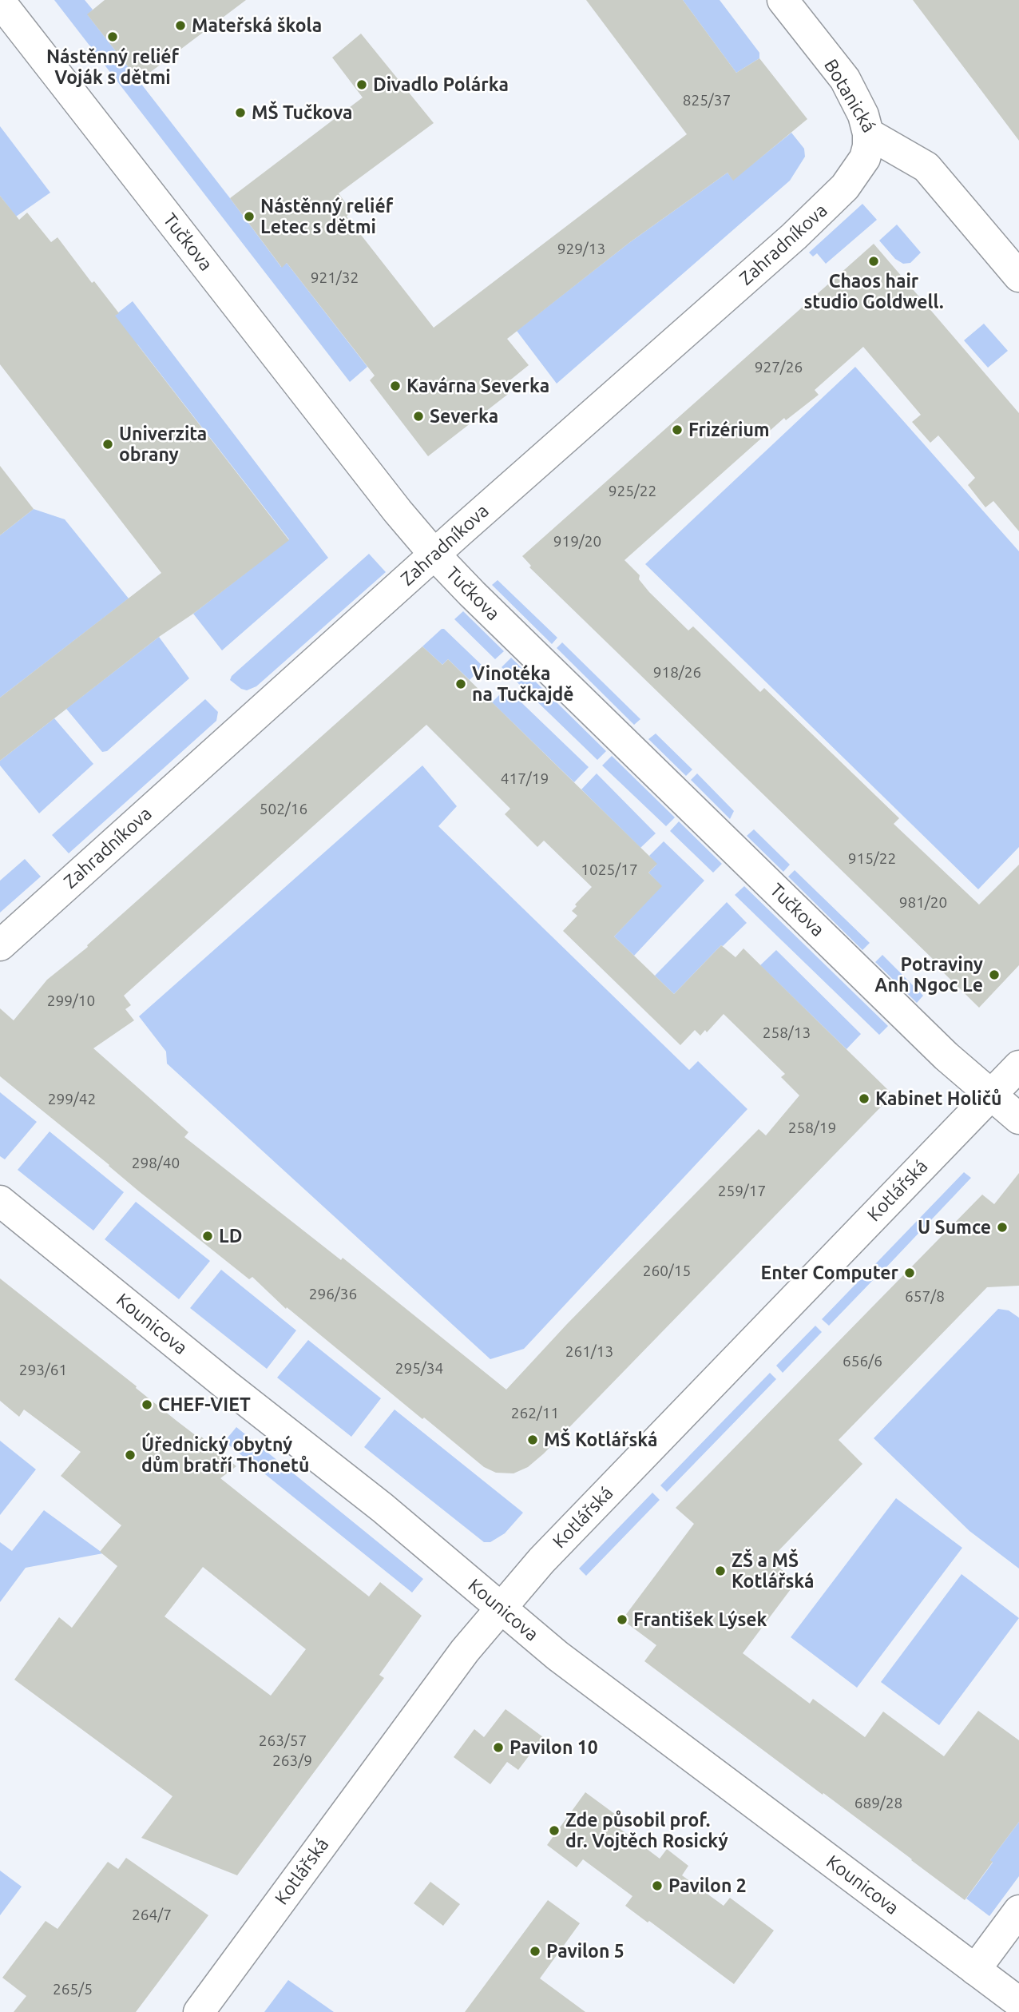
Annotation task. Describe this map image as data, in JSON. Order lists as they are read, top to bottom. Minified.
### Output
{"streets":{"street":["Botanická","Tučkova","Zahradníkova","Kotlářská","Kounicova"]},"crossings":[["Botanická","Zahradníkova"],["Tučkova","Zahradníkova"],["Tučkova","Kotlářská"],["Kotlářská","Kounicova"]],"places":["Mateřská škola","Nástěnný reliéf Voják s dětmi","Divadlo Polárka","MŠ Tučkova","Nástěnný reliéf Letec s dětmi","Chaos hair studio Goldwell.","Kavárna Severka","Severka","Frizérium","Univerzita obrany","Vinotéka na Tučkajdě","Potraviny Anh Ngoc Le","Kabinet Holičů","U Sumce","LD","Enter Computer","CHEF-VIET","MŠ Kotlářská","Úřednický obytný dům bratří Thonetů","ZŠ a MŠ Kotlářská","František Lýsek","Pavilon 10","Zde působil prof. dr. Vojtěch Rosický","Pavilon 2","Pavilon 5"],"house_numbers":["825/37","929/13","921/32","927/26","925/22","919/20","918/26","417/19","502/16","915/22","1025/17","981/20","299/10","258/13","299/42","258/19","298/40","259/17","260/15","296/36","657/8","261/13","656/6","295/34","293/61","262/11","263/57","263/9","689/28","264/7","265/5"]}
